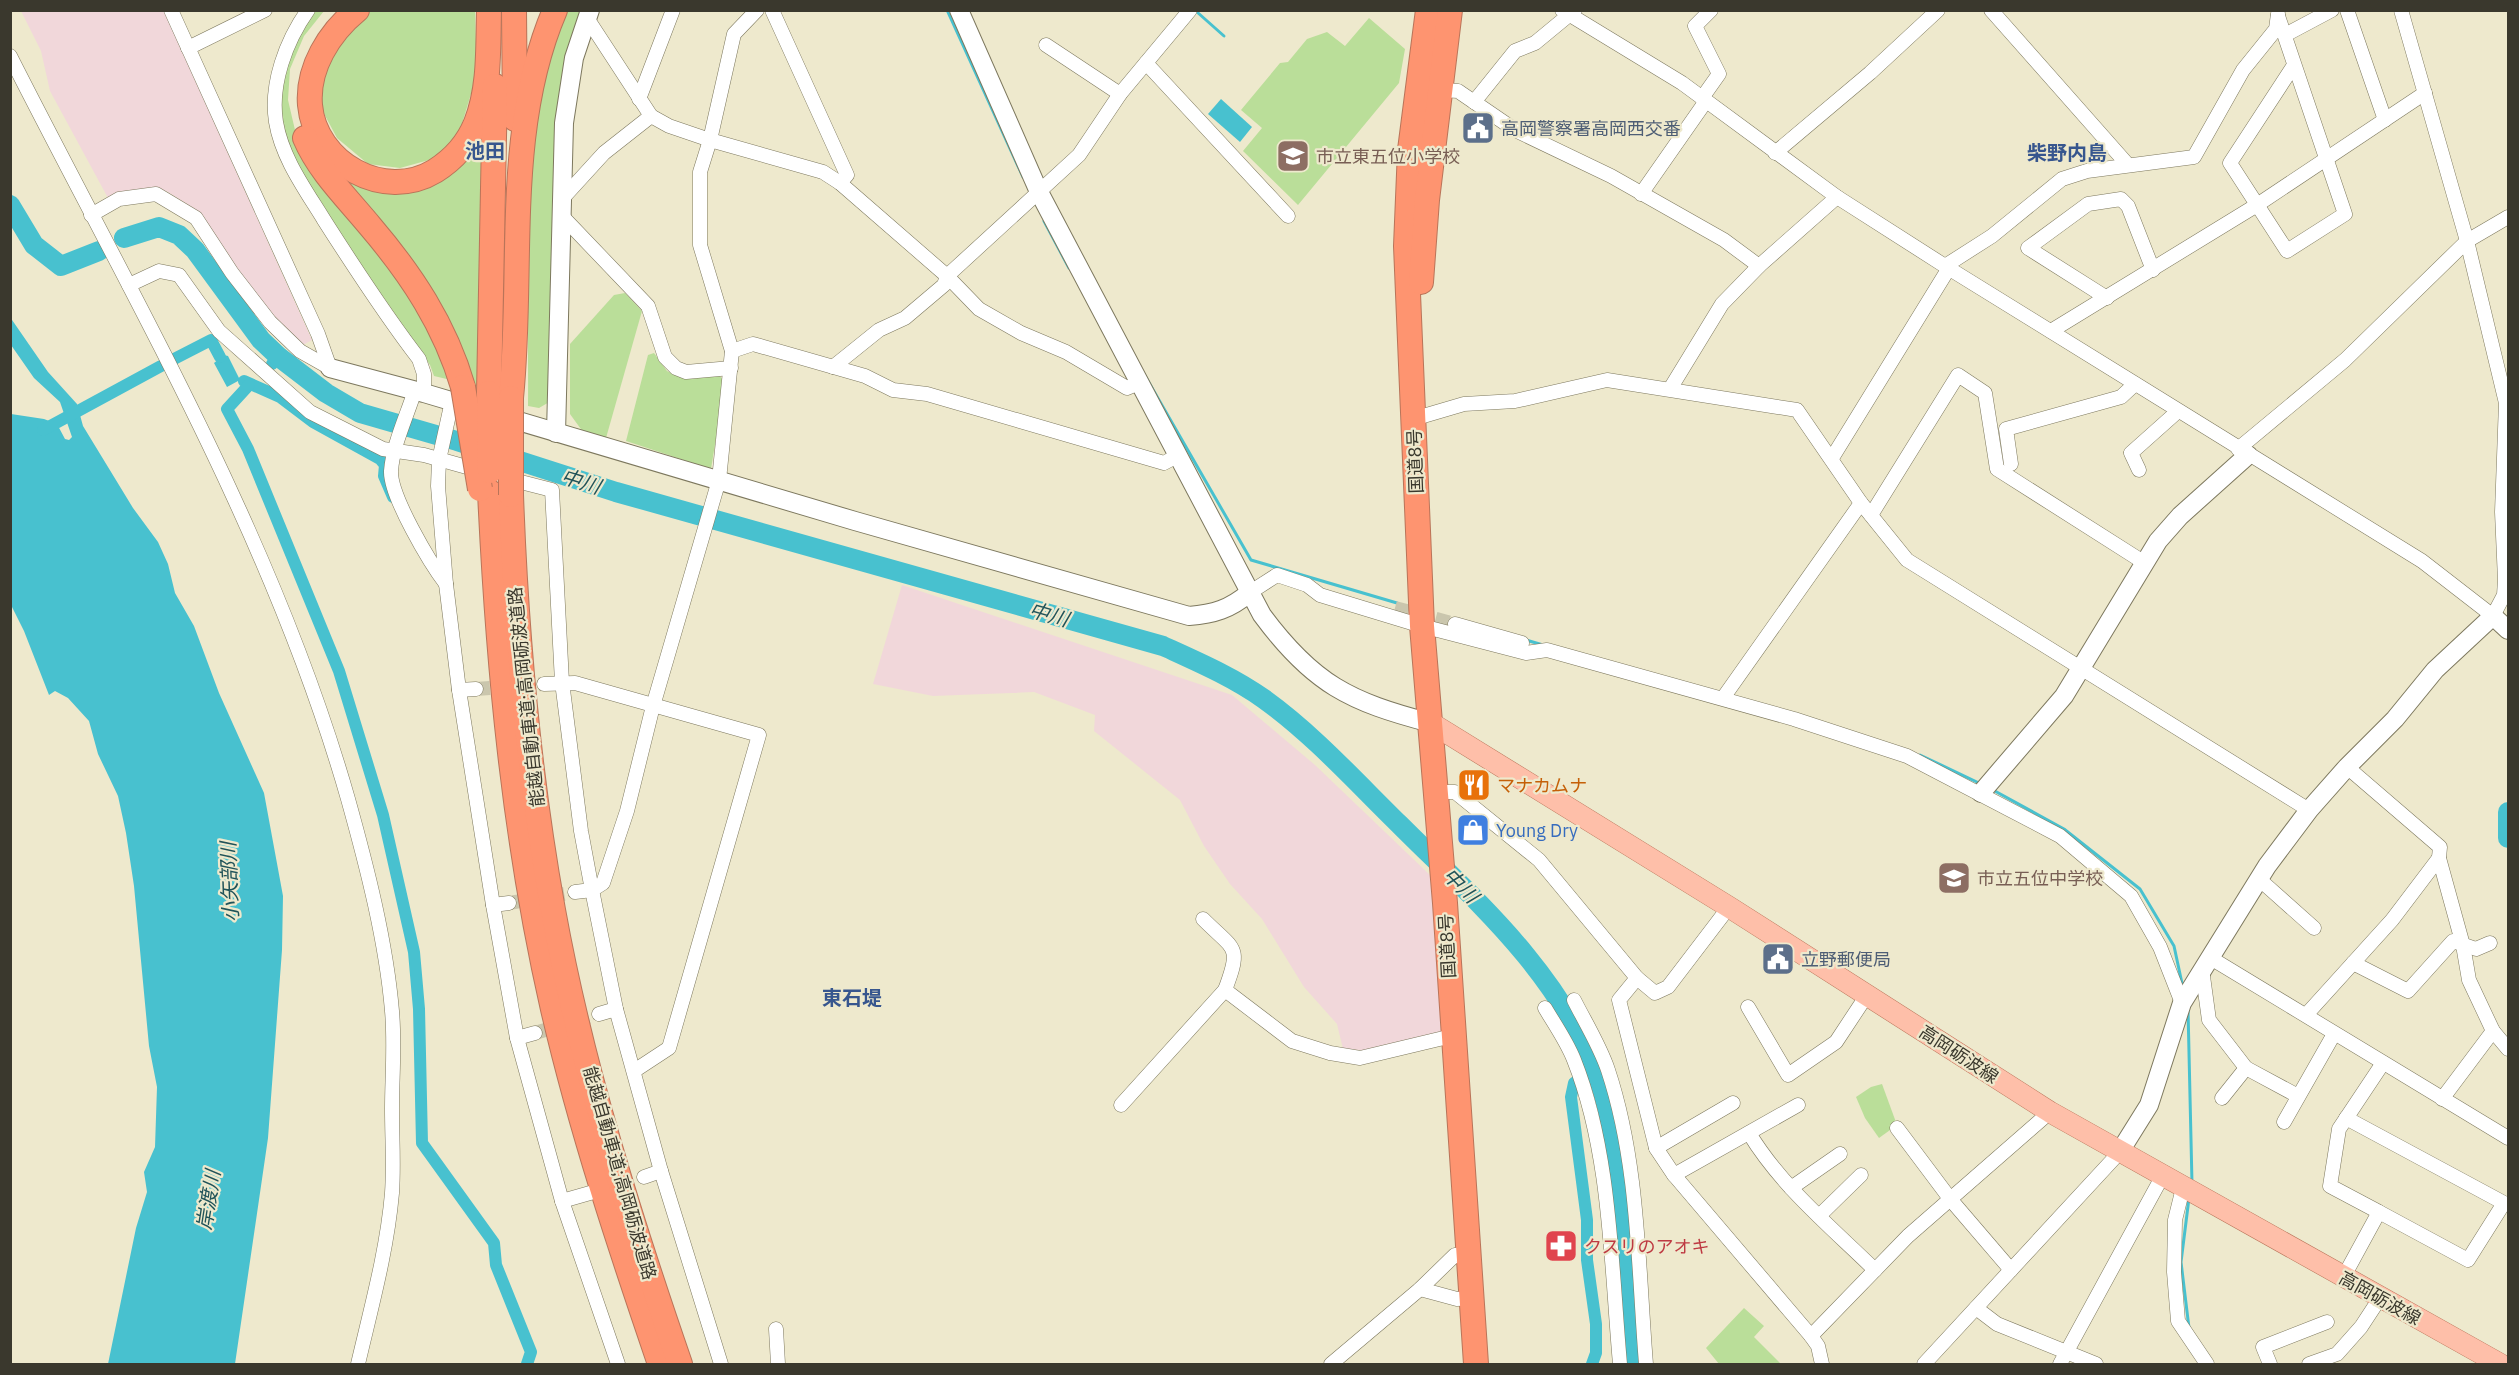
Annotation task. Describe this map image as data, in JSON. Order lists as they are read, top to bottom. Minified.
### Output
{"streets":{"highway":["国道8号","能越自動車道;高岡砺波道路"],"main road":["高岡砺波線"]},"crossings":[["国道8号","高岡砺波線"]],"districts":["池田","柴野内島","東石堤"],"water":["中川","小矢部川","岸渡川"],"places":{"public building":["高岡警察署高岡西交番","立野郵便局"],"school or university":["市立東五位小学校","市立五位中学校"],"restaurant":["マナカムナ"],"shop":["Young Dry"],"pharmacy":["クスリのアオキ"]}}
